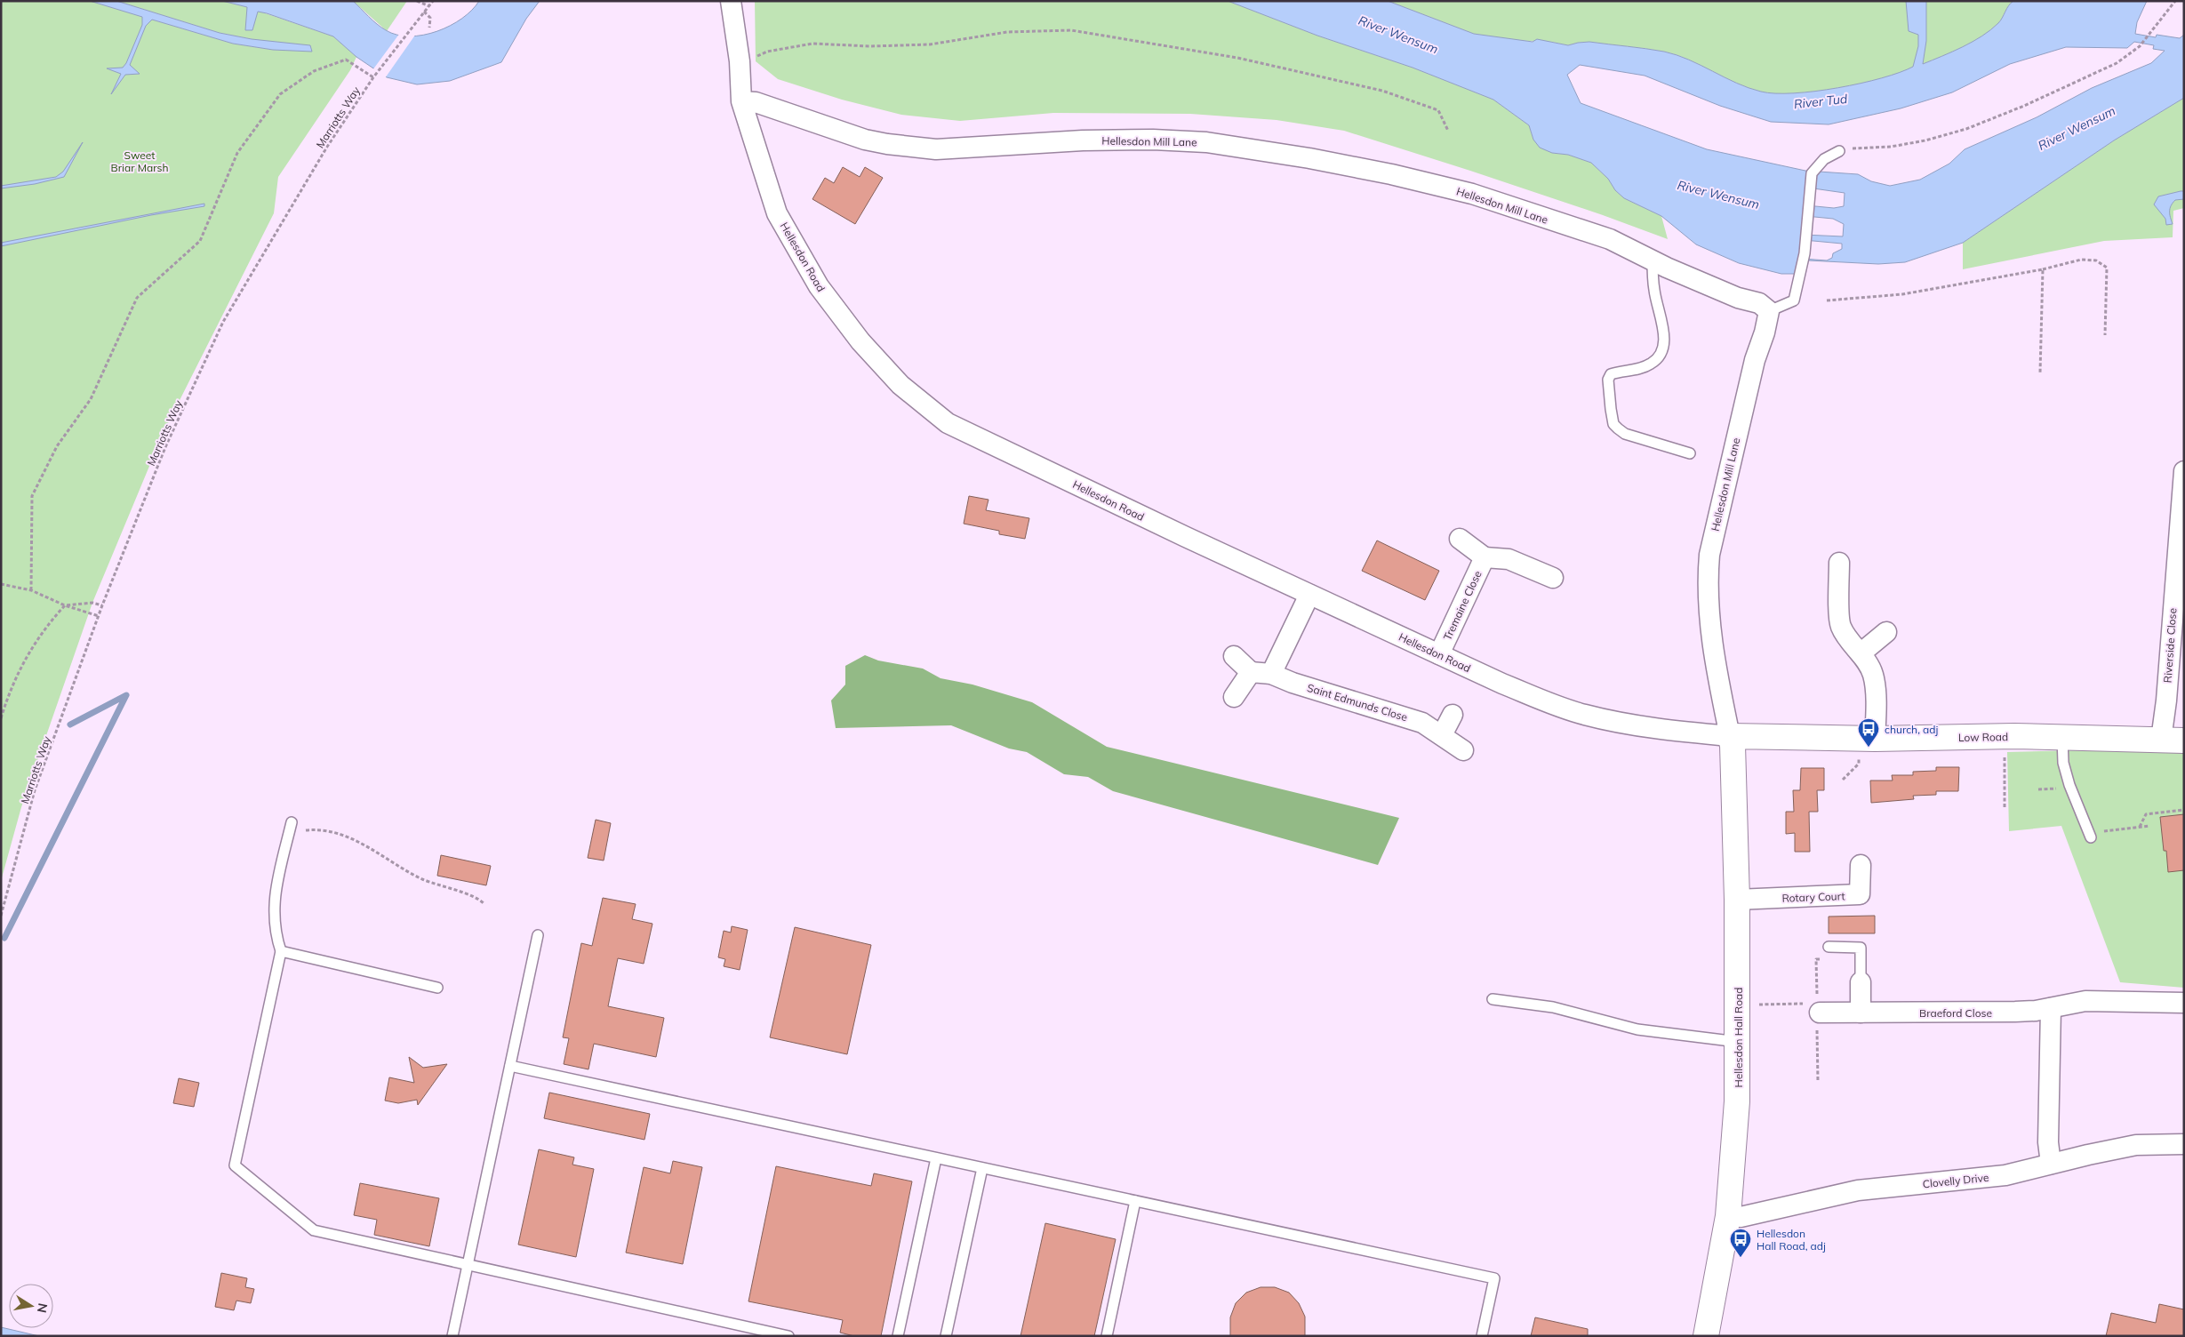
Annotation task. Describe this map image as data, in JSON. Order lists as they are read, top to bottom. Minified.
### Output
{"streets":{"street":["Hellesdon Mill Lane","Hellesdon Road","Tremaine Close","Riverside Close","Saint Edmunds Close","Low Road","Rotary Court","Braeford Close","Hellesdon Hall Road","Clovelly Drive"],"path":["Marriotts Way"]},"crossings":[["Hellesdon Mill Lane","Hellesdon Road"],["Hellesdon Mill Lane","Low Road"],["Hellesdon Mill Lane","Hellesdon Hall Road"],["Hellesdon Road","Tremaine Close"],["Hellesdon Road","Low Road"],["Hellesdon Road","Hellesdon Hall Road"],["Riverside Close","Low Road"],["Low Road","Hellesdon Hall Road"],["Rotary Court","Hellesdon Hall Road"],["Hellesdon Hall Road","Clovelly Drive"]],"water":["River Wensum","River Tud"],"parks":["Sweet Briar Marsh"],"places":{"bus stop":["church, adj","Hellesdon Hall Road, adj"]},"north":"right"}
